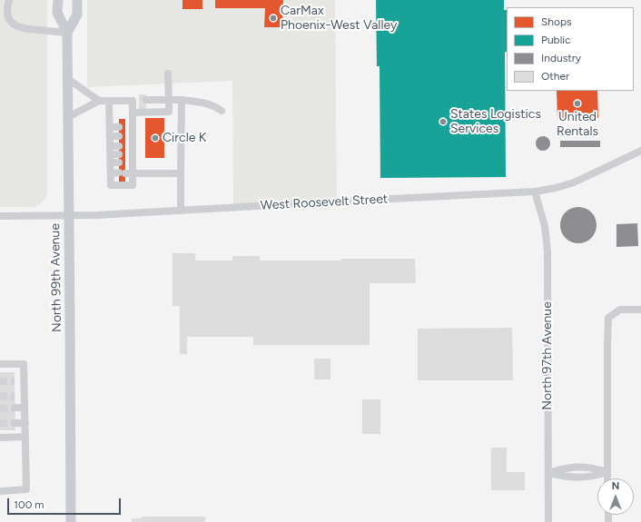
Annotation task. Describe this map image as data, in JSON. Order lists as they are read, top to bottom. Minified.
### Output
{"streets":{"main road":["North 99th Avenue"],"street":["West Roosevelt Street","North 97th Avenue"]},"crossings":[["West Roosevelt Street","North 99th Avenue"],["West Roosevelt Street","North 97th Avenue"]],"places":["CarMax Phoenix-West Valley","United Rentals","States Logistics Services","Circle K"],"legend":["Shops","Public","Industry","Other"],"scale_bar":"100 m","north":"top"}
